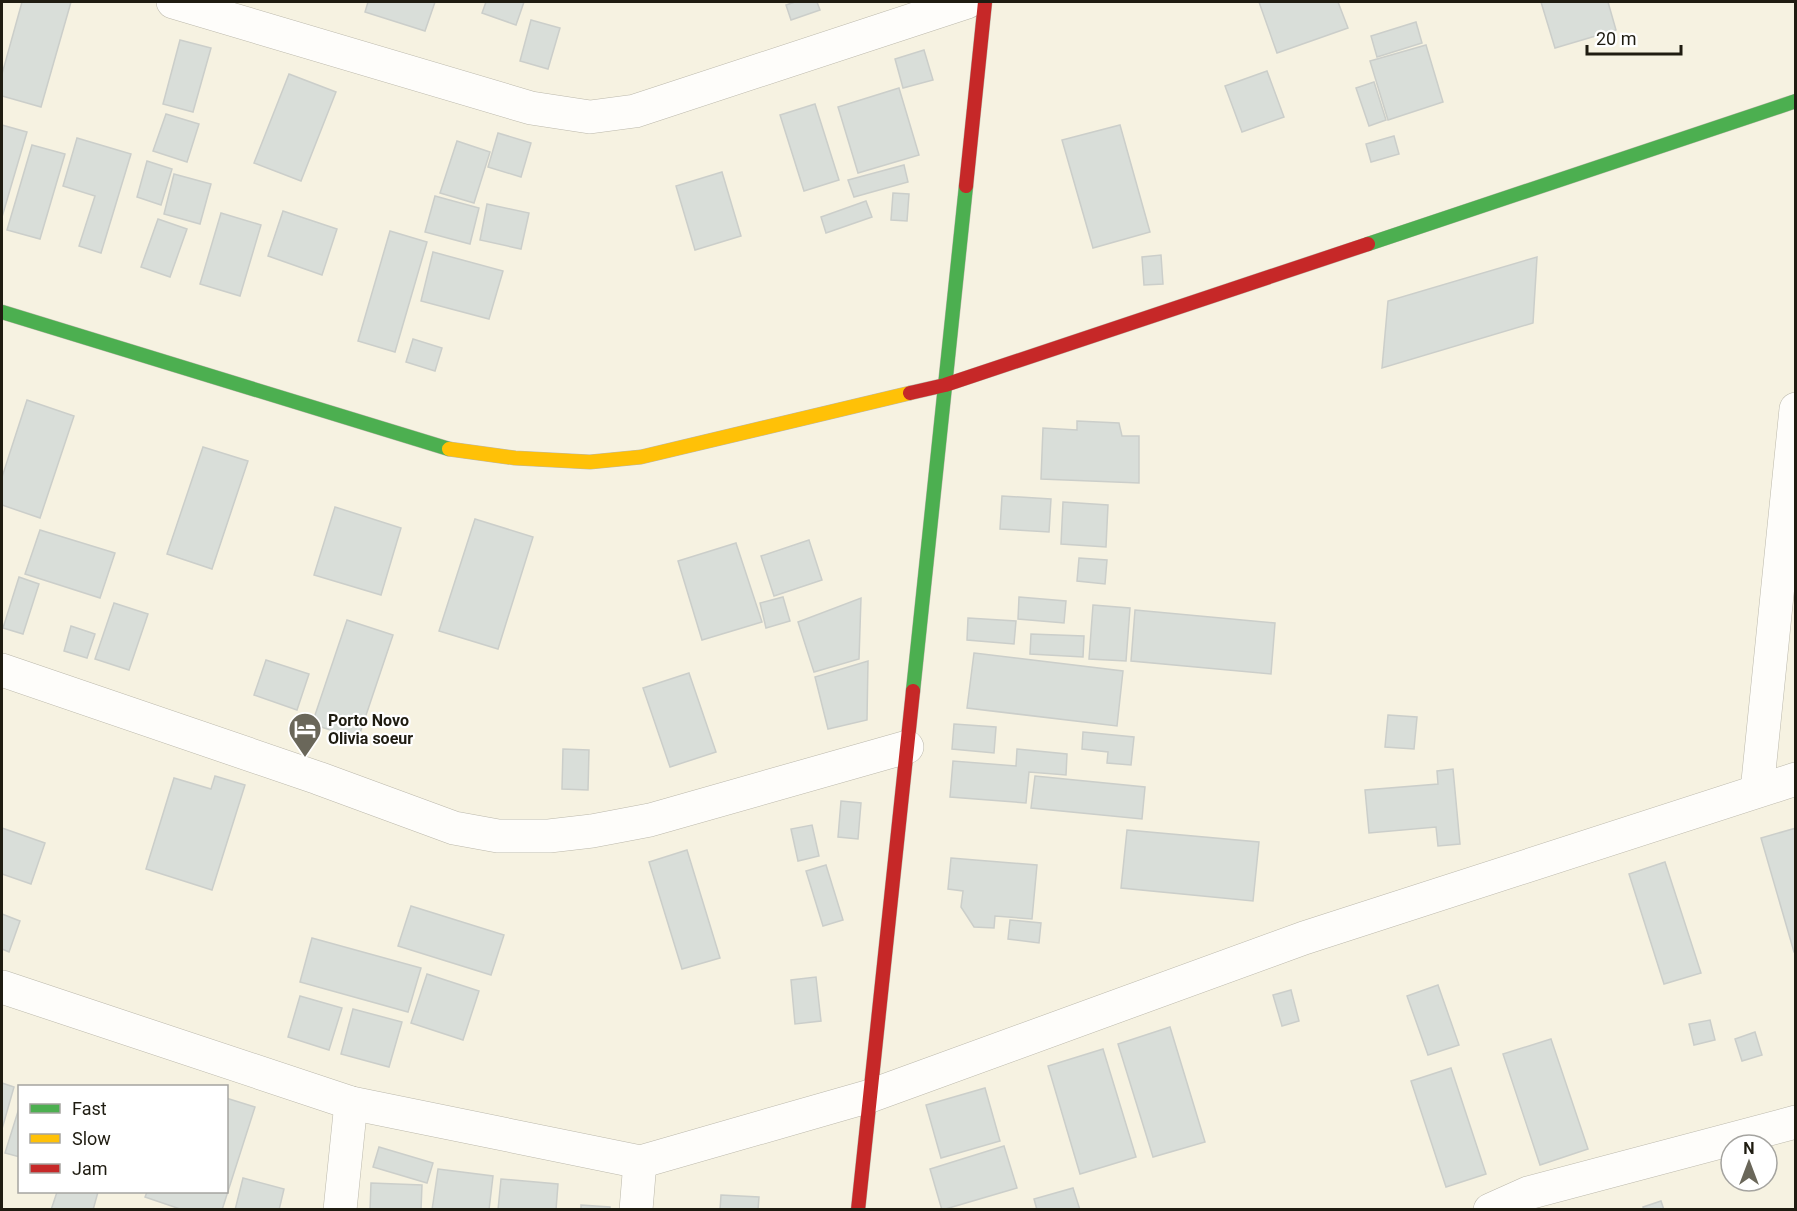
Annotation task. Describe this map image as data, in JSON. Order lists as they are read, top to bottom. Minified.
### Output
{"places":{"hotel":["Porto Novo Olivia soeur"]},"legend":["Fast","Slow","Jam"],"scale_bar":"20 m","north":"top"}
